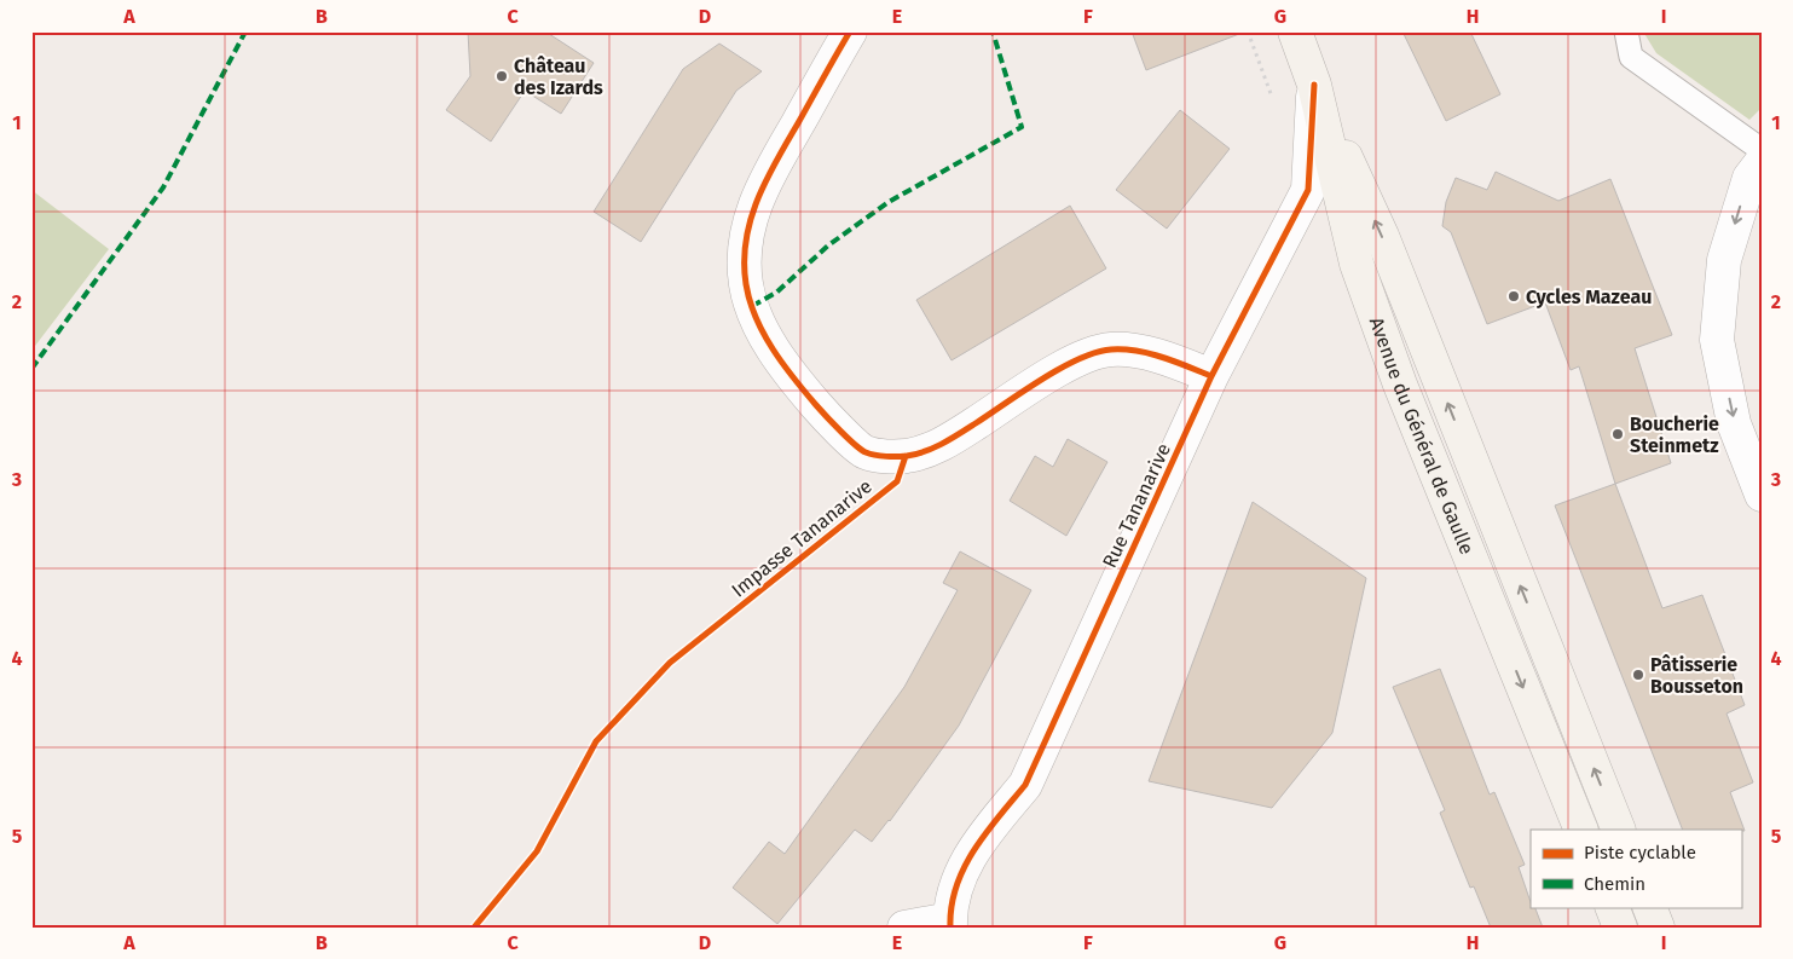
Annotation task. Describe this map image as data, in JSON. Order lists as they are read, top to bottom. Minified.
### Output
{"streets":{"main road":["Avenue du Général de Gaulle"],"street":["Rue Tananarive","Impasse Tananarive"]},"crossings":[["Avenue du Général de Gaulle","Rue Tananarive"],["Rue Tananarive","Impasse Tananarive"]],"places":["Château des Izards","Cycles Mazeau","Boucherie Steinmetz","Pâtisserie Bousseton"],"legend":["Piste cyclable","Chemin"],"grid":{"columns":["A","B","C","D","E","F","G","H","I"],"rows":["1","2","3","4","5"]}}
